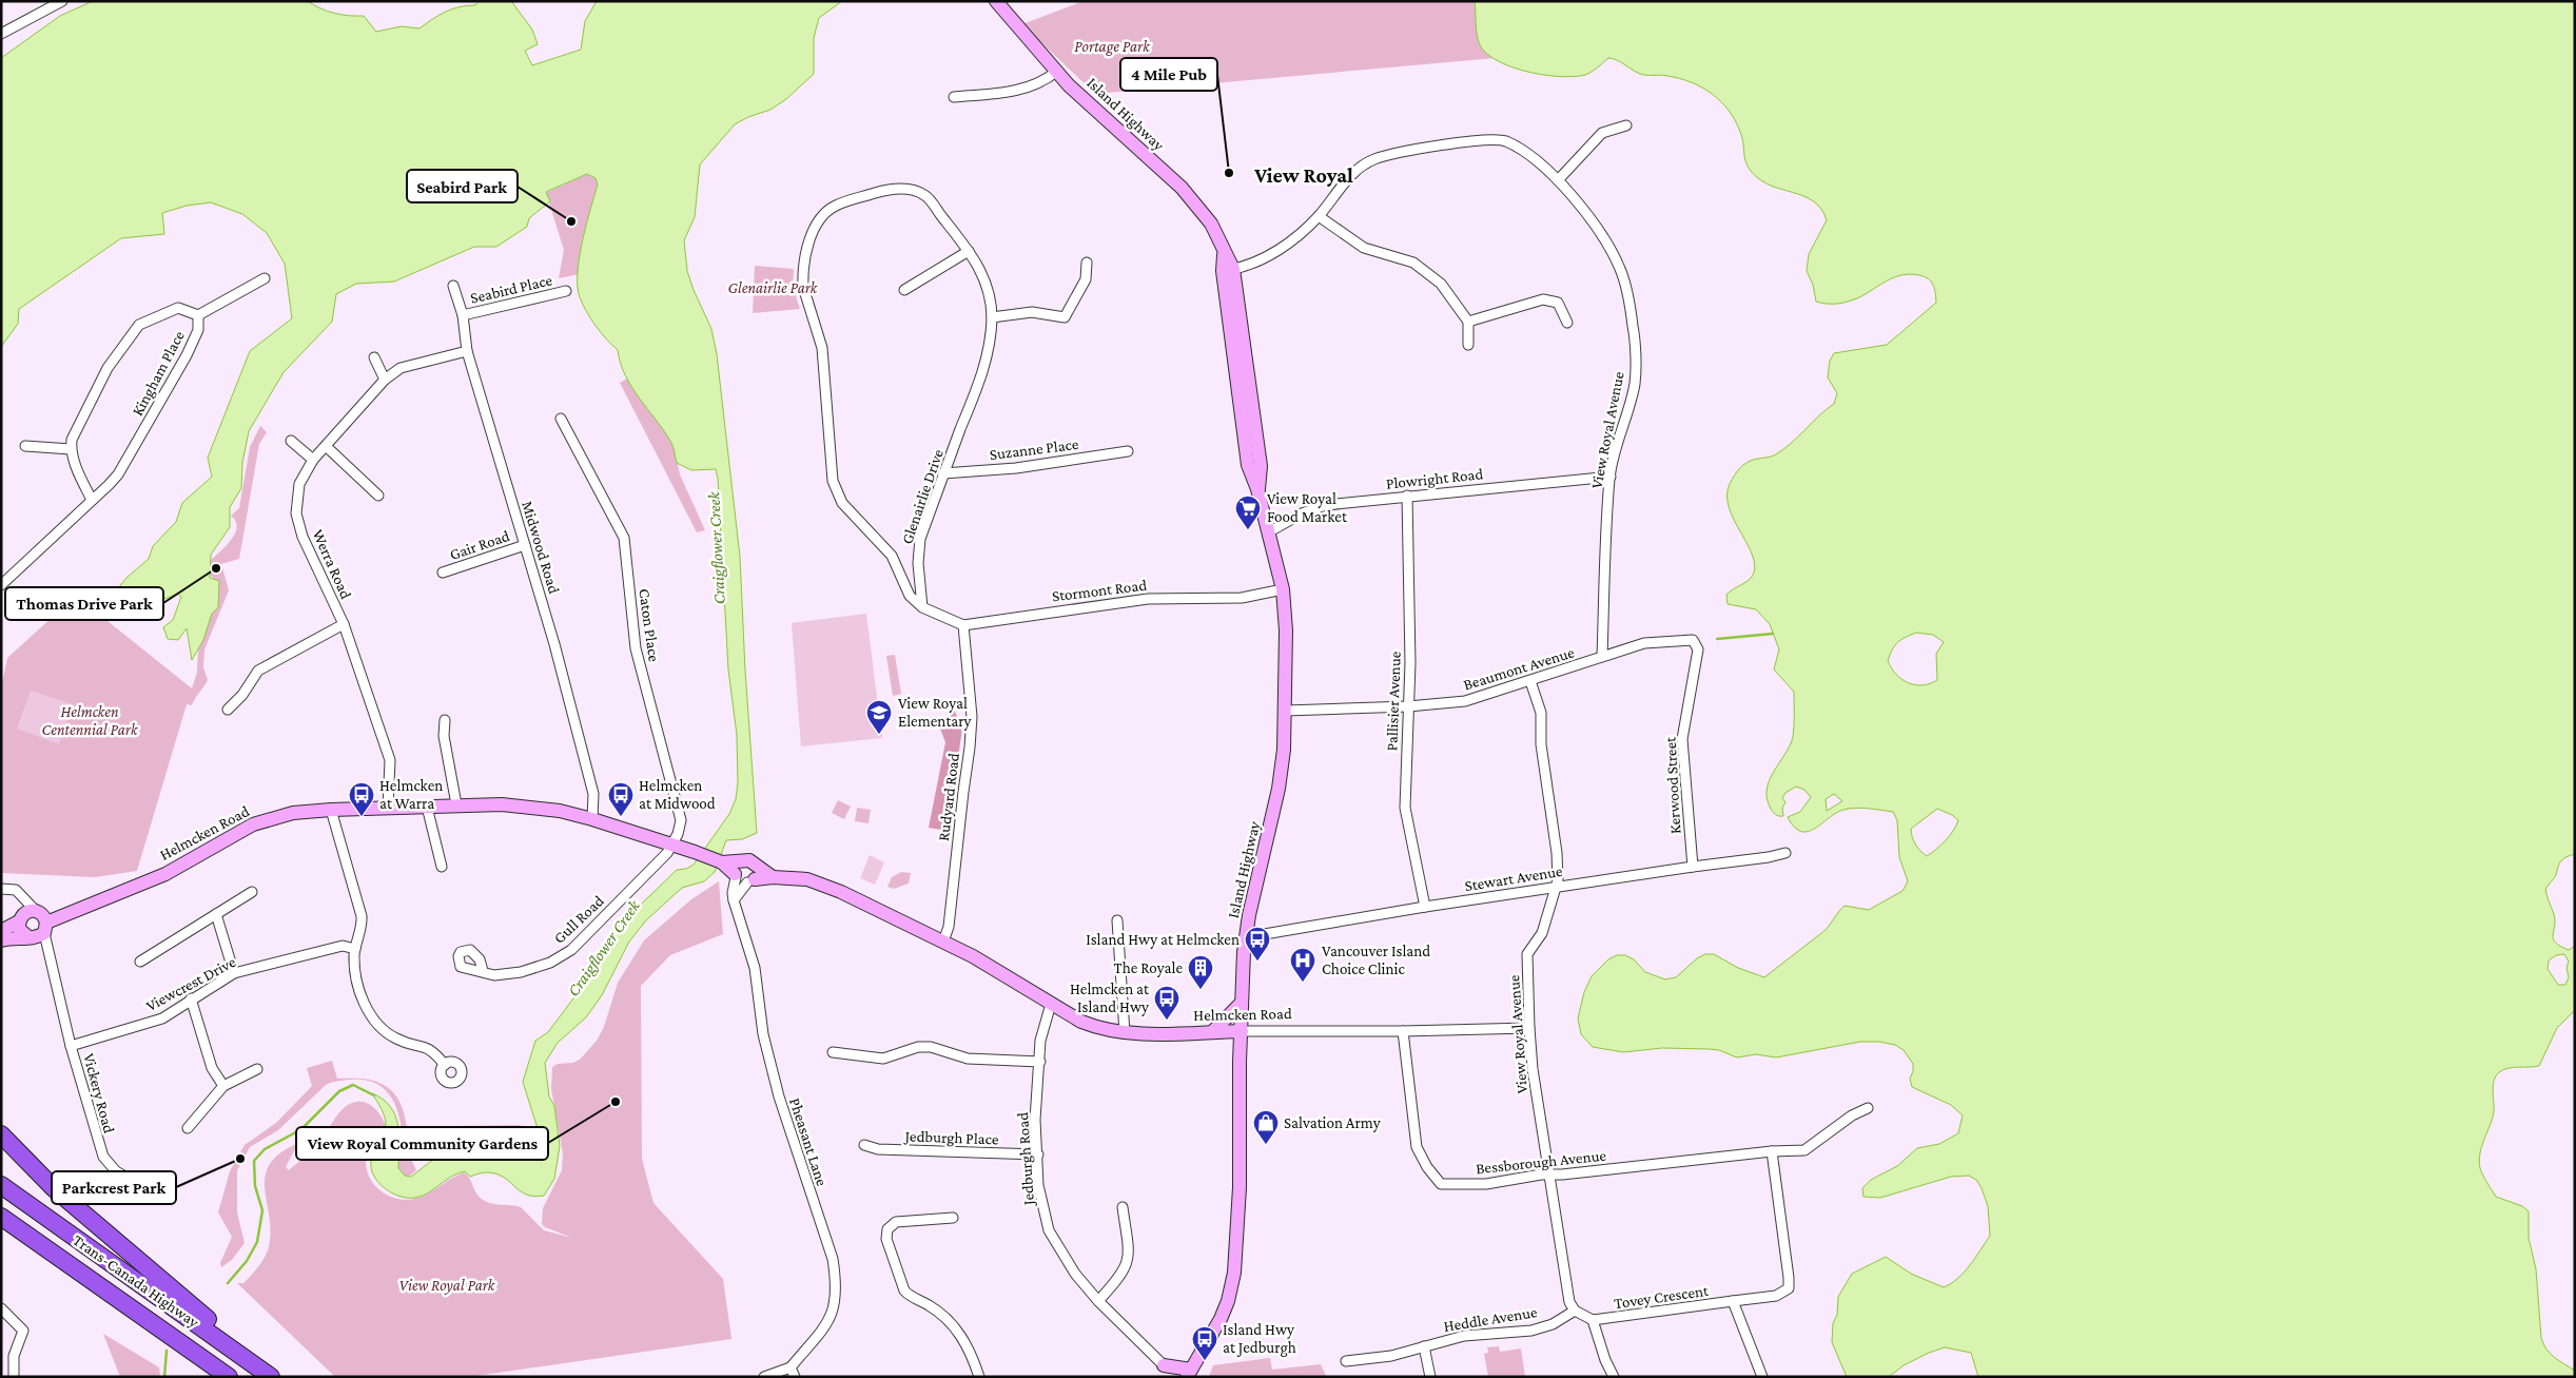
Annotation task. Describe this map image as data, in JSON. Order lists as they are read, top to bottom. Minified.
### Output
{"streets":{"highway":["Trans-Canada Highway"],"main road":["Island Highway","Helmcken Road"],"street":["Seabird Place","Kingham Place","View Royal Avenue","Suzanne Place","Plowright Road","Glenairlie Drive","Gair Road","Midwood Road","Werra Road","Stormont Road","Caton Place","Beaumont Avenue","Pallisier Avenue","Kerwood Street","Rudyard Road","Stewart Avenue","Gull Road","Viewcrest Drive","Vickery Road","Jedburgh Place","Pheasant Lane","Jedburgh Road","Bessborough Avenue","Tovey Crescent","Heddle Avenue"]},"crossings":[["Island Highway","View Royal Avenue"],["Island Highway","Plowright Road"],["Island Highway","Stormont Road"],["Island Highway","Beaumont Avenue"],["Island Highway","Helmcken Road"],["Island Highway","Stewart Avenue"],["Seabird Place","Midwood Road"],["View Royal Avenue","Plowright Road"],["View Royal Avenue","Beaumont Avenue"],["View Royal Avenue","Helmcken Road"],["View Royal Avenue","Stewart Avenue"],["View Royal Avenue","Bessborough Avenue"],["View Royal Avenue","Heddle Avenue"],["Suzanne Place","Glenairlie Drive"],["Plowright Road","Pallisier Avenue"],["Gair Road","Midwood Road"],["Midwood Road","Werra Road"],["Midwood Road","Helmcken Road"],["Werra Road","Helmcken Road"],["Stormont Road","Rudyard Road"],["Caton Place","Helmcken Road"],["Caton Place","Gull Road"],["Beaumont Avenue","Pallisier Avenue"],["Beaumont Avenue","Kerwood Street"],["Pallisier Avenue","Stewart Avenue"],["Kerwood Street","Stewart Avenue"],["Rudyard Road","Helmcken Road"],["Helmcken Road","Gull Road"],["Helmcken Road","Vickery Road"],["Helmcken Road","Pheasant Lane"],["Helmcken Road","Jedburgh Road"],["Helmcken Road","Bessborough Avenue"],["Viewcrest Drive","Vickery Road"],["Jedburgh Place","Jedburgh Road"],["Bessborough Avenue","Tovey Crescent"]],"districts":["View Royal"],"water":["Craigflower Creek"],"parks":["Portage Park","Glenairlie Park","Helmcken Centennial Park","View Royal Park"],"places":{"other":["4 Mile Pub","Seabird Park","Thomas Drive Park","View Royal Community Gardens","Parkcrest Park"],"supermarket":["View Royal Food Market"],"school or university":["View Royal Elementary"],"bus stop":["Helmcken at Warra","Helmcken at Midwood","Island Hwy at Helmcken","Helmcken at Island Hwy","Island Hwy at Jedburgh"],"hospital":["Vancouver Island Choice Clinic"],"building":["The Royale"],"shop":["Salvation Army"]}}
